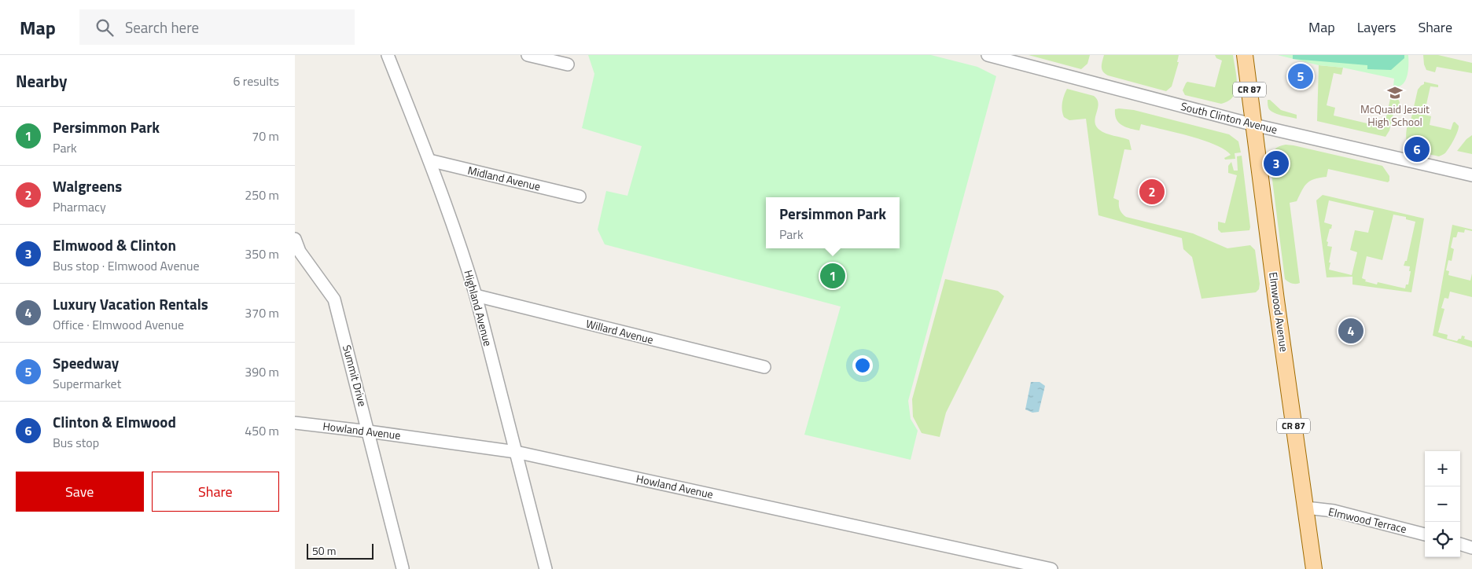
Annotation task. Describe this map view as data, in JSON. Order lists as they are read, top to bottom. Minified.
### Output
{"streets":{"main road":["CR 87","Elmwood Avenue"],"street":["South Clinton Avenue","Midland Avenue","Highland Avenue","Willard Avenue","Summit Drive","Howland Avenue","Elmwood Terrace"]},"crossings":[["South Clinton Avenue","Elmwood Avenue"],["Midland Avenue","Highland Avenue"],["Highland Avenue","Willard Avenue"],["Highland Avenue","Howland Avenue"],["Elmwood Avenue","Elmwood Terrace"],["Summit Drive","Howland Avenue"]],"places":{"school or university":["McQuaid Jesuit High School"]},"scale_bar":"50 m","page":{"header":"Map","search":"Search here","nav":["Map","Layers","Share"],"heading":["Nearby","6 results"],"pins":["5","6","3","2","1","4"],"list":[{"mark":"1","name":"Persimmon Park","note":"Park","value":"70 m"},{"mark":"2","name":"Walgreens","note":"Pharmacy","value":"250 m"},{"mark":"3","name":"Elmwood & Clinton","note":"Bus stop · Elmwood Avenue","value":"350 m"},{"mark":"4","name":"Luxury Vacation Rentals","note":"Office · Elmwood Avenue","value":"370 m"},{"mark":"5","name":"Speedway","note":"Supermarket","value":"390 m"},{"mark":"6","name":"Clinton & Elmwood","note":"Bus stop","value":"450 m"}],"popup":["Persimmon Park","Park"],"map_buttons":["+","−"],"buttons":["Save","Share"],"scale":"50 m"}}
